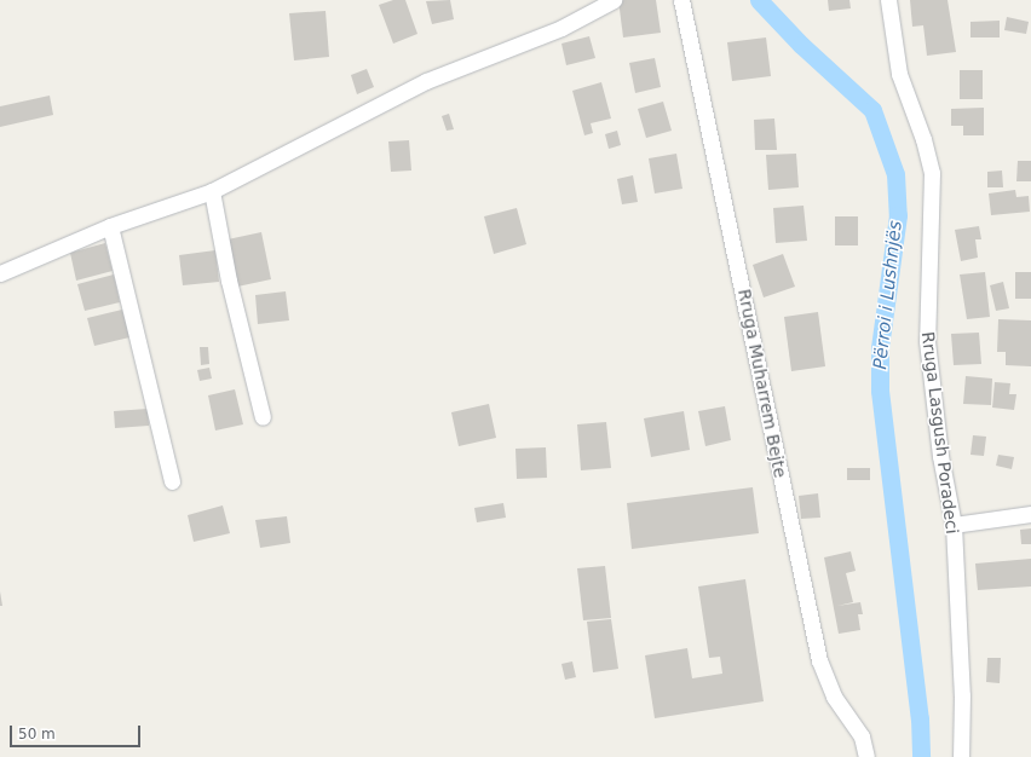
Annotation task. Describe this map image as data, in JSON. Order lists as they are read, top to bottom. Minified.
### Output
{"streets":{"street":["Rruga Muharrem Bejte","Rruga Lasgush Poradeci"]},"water":["Përroi i Lushnjës"],"scale_bar":"50 m"}
